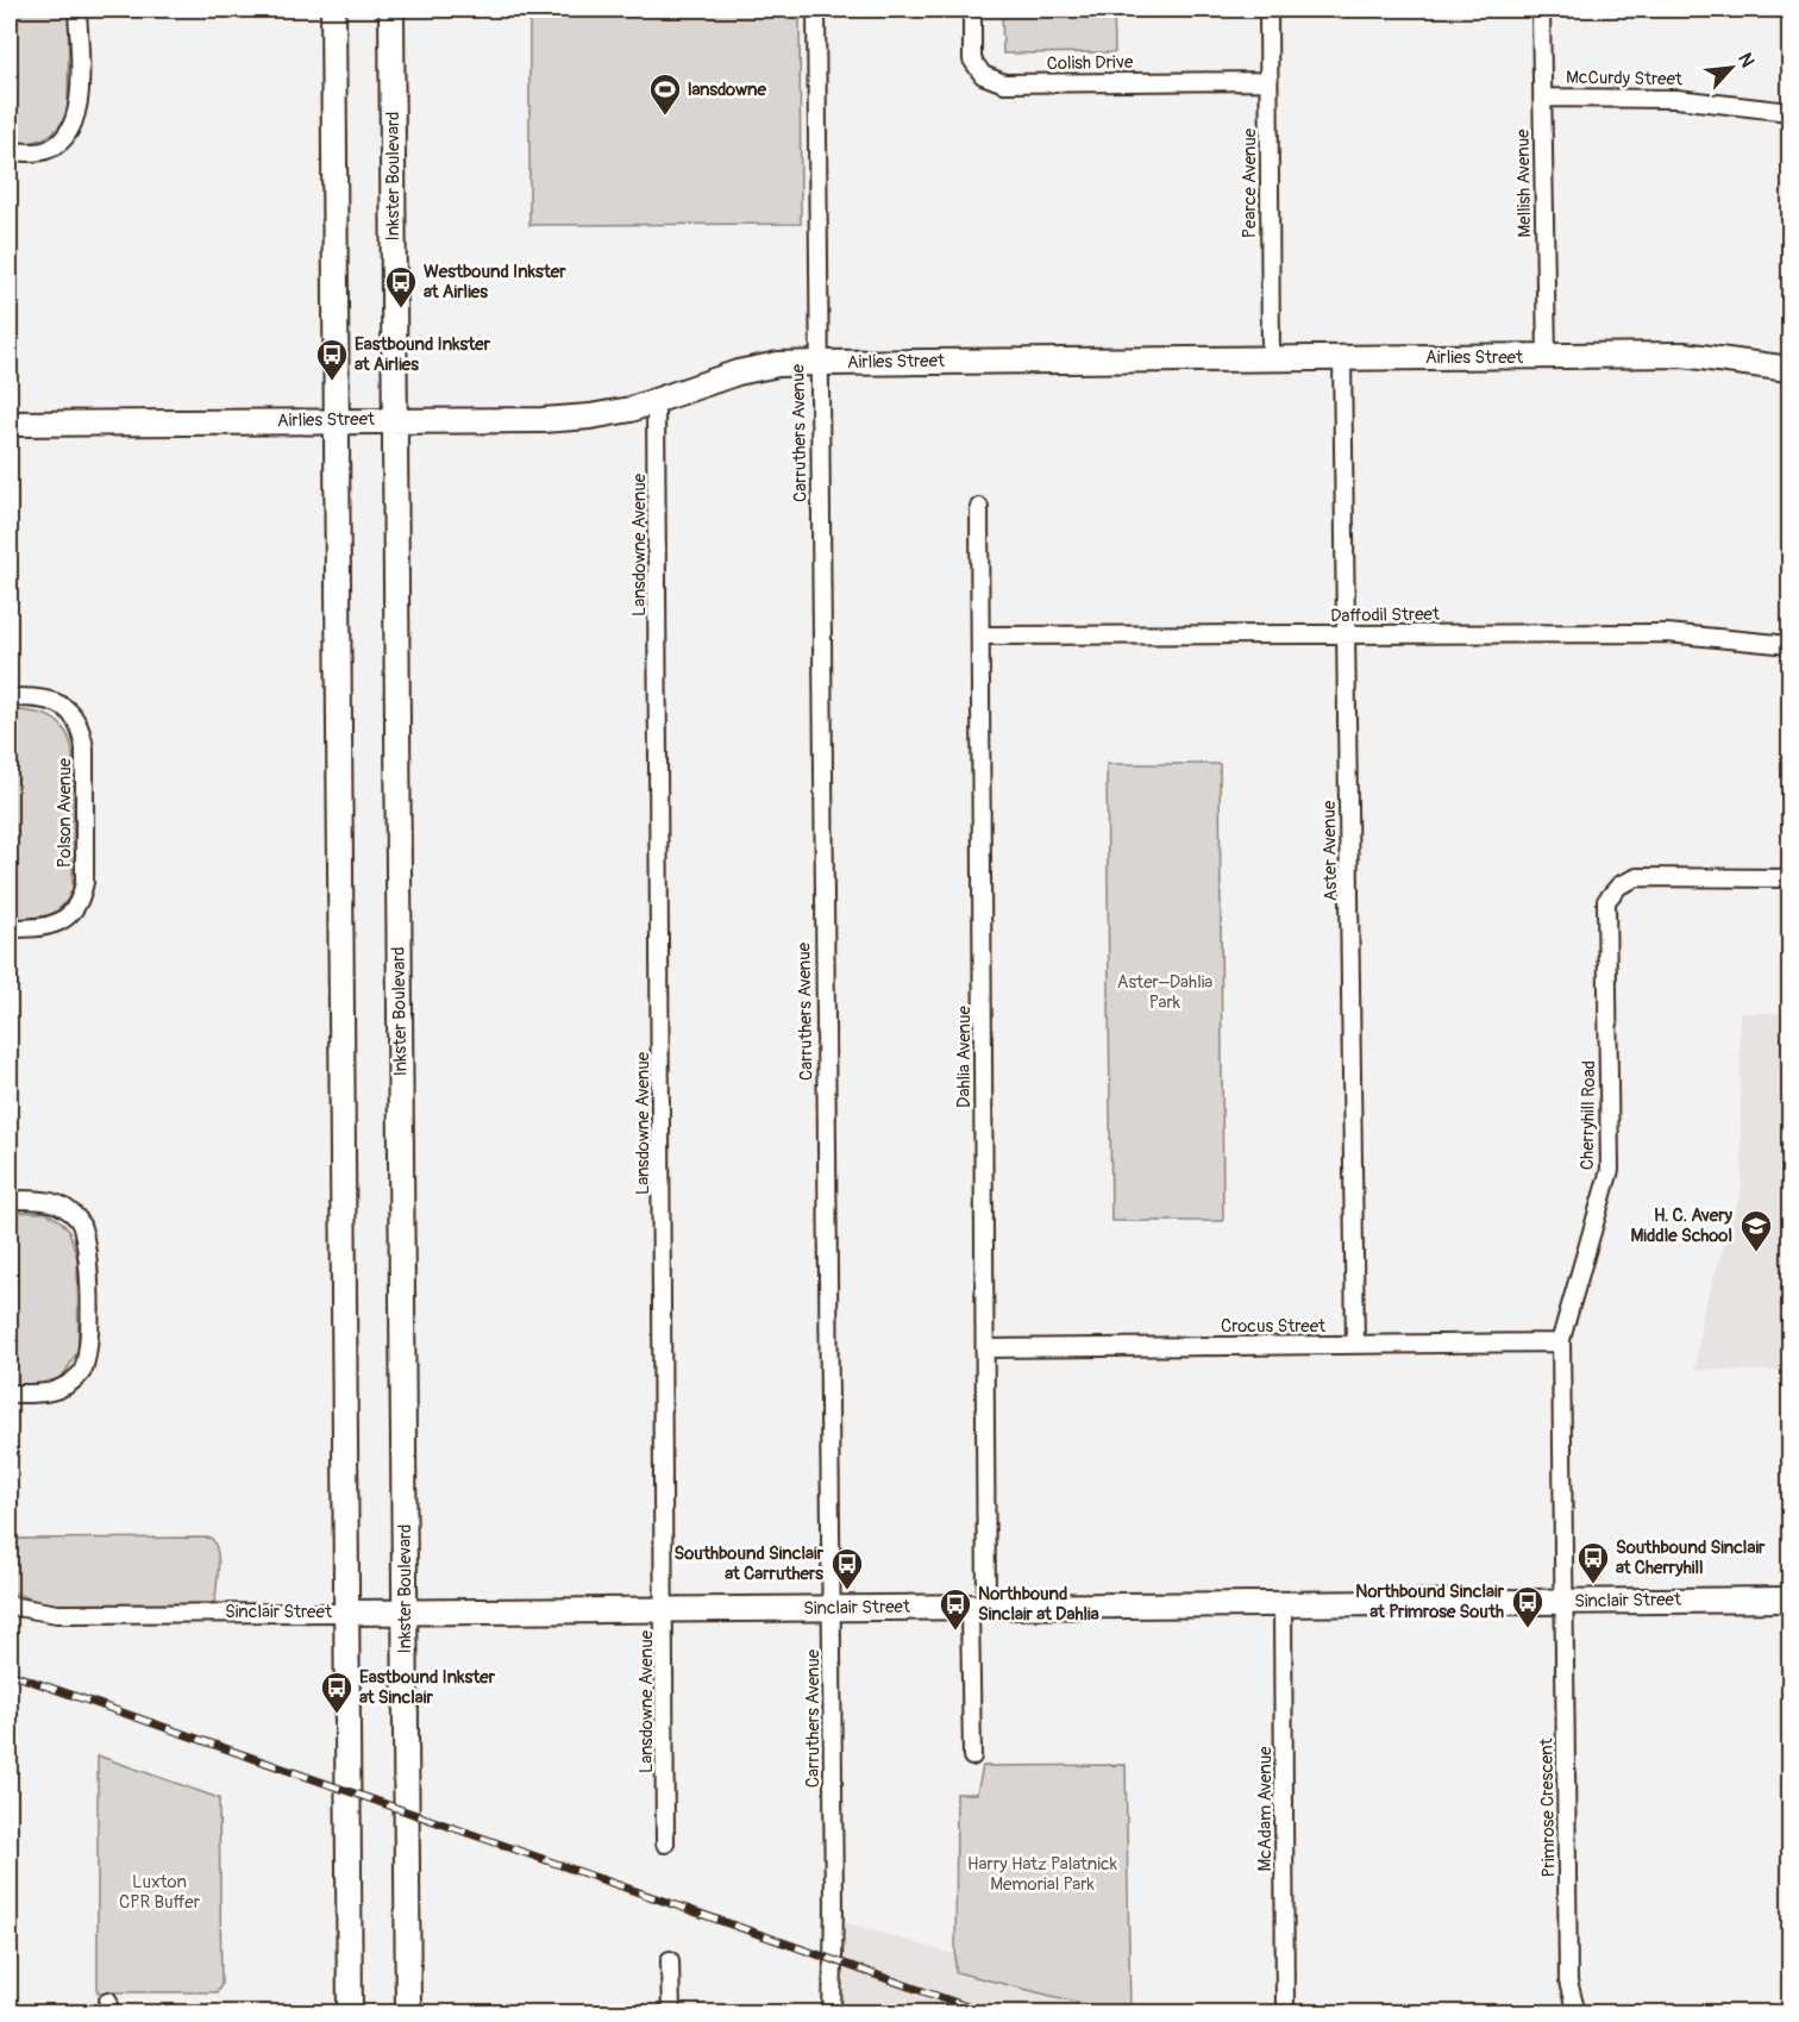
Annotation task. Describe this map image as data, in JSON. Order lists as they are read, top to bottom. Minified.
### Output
{"streets":{"main road":["Inkster Boulevard","Airlies Street","Sinclair Street"],"street":["Colish Drive","McCurdy Street","Pearce Avenue","Mellish Avenue","Carruthers Avenue","Lansdowne Avenue","Daffodil Street","Polson Avenue","Aster Avenue","Dahlia Avenue","Cherryhill Road","Crocus Street","Primrose Crescent","McAdam Avenue"]},"crossings":[["Colish Drive","Pearce Avenue"],["McCurdy Street","Mellish Avenue"],["Inkster Boulevard","Airlies Street"],["Inkster Boulevard","Sinclair Street"],["Pearce Avenue","Airlies Street"],["Mellish Avenue","Airlies Street"],["Airlies Street","Carruthers Avenue"],["Airlies Street","Lansdowne Avenue"],["Airlies Street","Aster Avenue"],["Carruthers Avenue","Sinclair Street"],["Lansdowne Avenue","Sinclair Street"],["Daffodil Street","Aster Avenue"],["Daffodil Street","Dahlia Avenue"],["Aster Avenue","Crocus Street"],["Dahlia Avenue","Crocus Street"],["Dahlia Avenue","Sinclair Street"],["Cherryhill Road","Crocus Street"],["Cherryhill Road","Sinclair Street"],["Cherryhill Road","Primrose Crescent"],["Sinclair Street","Primrose Crescent"],["Sinclair Street","McAdam Avenue"]],"parks":["Aster–Dahlia Park","Harry Hatz Palatnick Memorial Park","Luxton CPR Buffer"],"places":{"sports":["lansdowne"],"bus stop":["Westbound Inkster at Airlies","Eastbound Inkster at Airlies","Southbound Sinclair at Cherryhill","Southbound Sinclair at Carruthers","Northbound Sinclair at Primrose South","Northbound Sinclair at Dahlia","Eastbound Inkster at Sinclair"],"school or university":["H. C. Avery Middle School"]},"north":"top right"}
